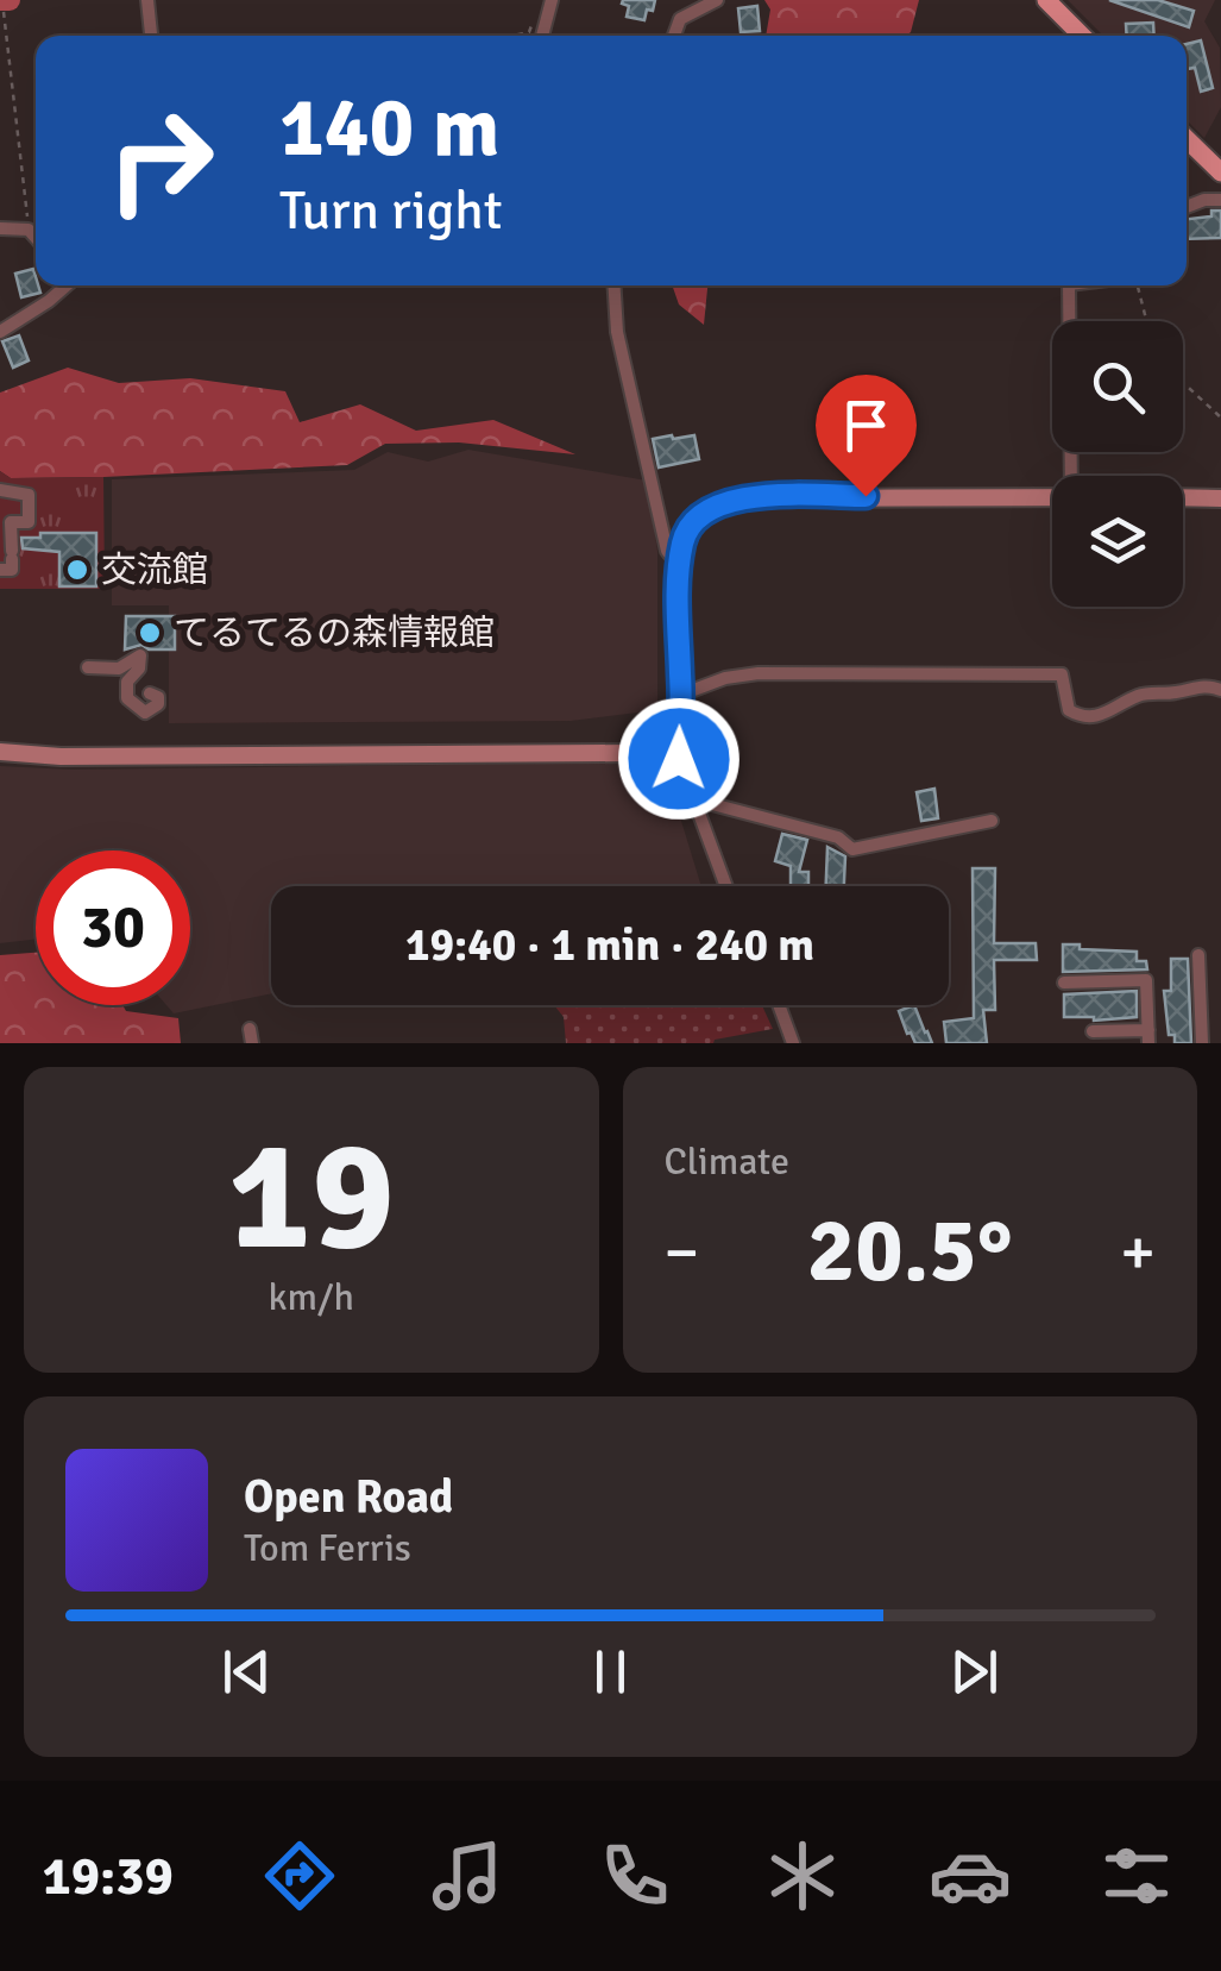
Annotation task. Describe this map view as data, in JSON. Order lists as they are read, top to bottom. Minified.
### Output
{"places":["交流館","てるてるの森情報館"],"page":{"turn":["140 m","Turn right"],"limit":"30","trip":"19:40 · 1 min · 240 m","tile":[["19","km/h"],"Climate"],"heat":["−","20.5°","+"],"song":["Open Road","Tom Ferris"],"tabs":"19:39"}}
